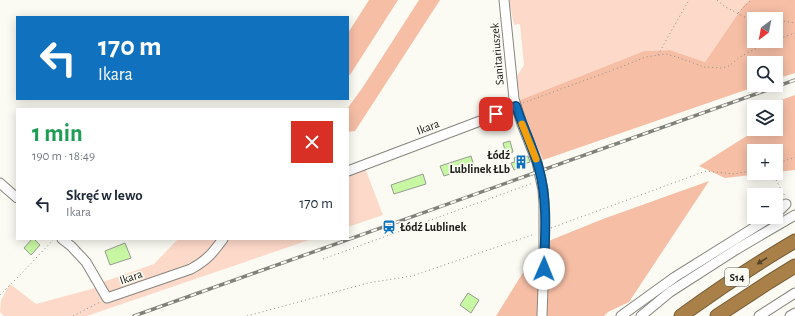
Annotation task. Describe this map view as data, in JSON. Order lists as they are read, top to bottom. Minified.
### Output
{"streets":{"highway":["S14"],"street":["Sanitariuszek","Ikara"]},"crossings":[["Sanitariuszek","Ikara"]],"places":{"building":["Łódź Lublinek ŁLb"],"station":["Łódź Lublinek"]},"north":"bottom left","page":{"map_buttons":["+","−"],"turn":["170 m","Ikara"],"heading":["1 min","190 m · 18:49"],"list":[{"name":"Skręć w lewo","note":"Ikara","value":"170 m"}]}}
